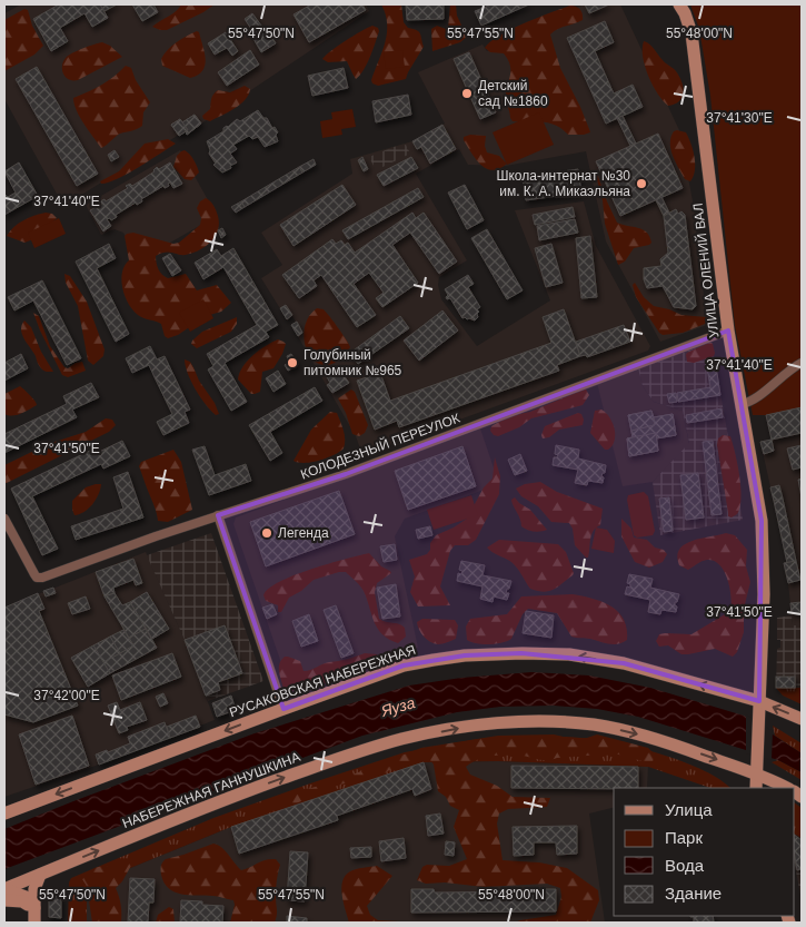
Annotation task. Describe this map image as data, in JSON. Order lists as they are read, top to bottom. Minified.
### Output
{"streets":{"main road":["УЛИЦА ОЛЕНИЙ ВАЛ","РУСАКОВСКАЯ НАБЕРЕЖНАЯ","НАБЕРЕЖНАЯ ГАННУШКИНА"],"street":["КОЛОДЕЗНЫЙ ПЕРЕУЛОК"]},"crossings":[["УЛИЦА ОЛЕНИЙ ВАЛ","КОЛОДЕЗНЫЙ ПЕРЕУЛОК"],["УЛИЦА ОЛЕНИЙ ВАЛ","РУСАКОВСКАЯ НАБЕРЕЖНАЯ"],["УЛИЦА ОЛЕНИЙ ВАЛ","НАБЕРЕЖНАЯ ГАННУШКИНА"]],"one_way":["РУСАКОВСКАЯ НАБЕРЕЖНАЯ","НАБЕРЕЖНАЯ ГАННУШКИНА"],"water":["Яуза"],"places":["Детский сад №1860","Школа-интернат №30 им. К. А. Микаэльяна","Голубиный питомник №965","Легенда"],"legend":["Улица","Парк","Вода","Здание"],"coordinates":["55°47'50\"N","55°47'55\"N","55°48'00\"N","37°41'30\"E","37°41'40\"E","37°41'50\"E","37°42'00\"E"]}
